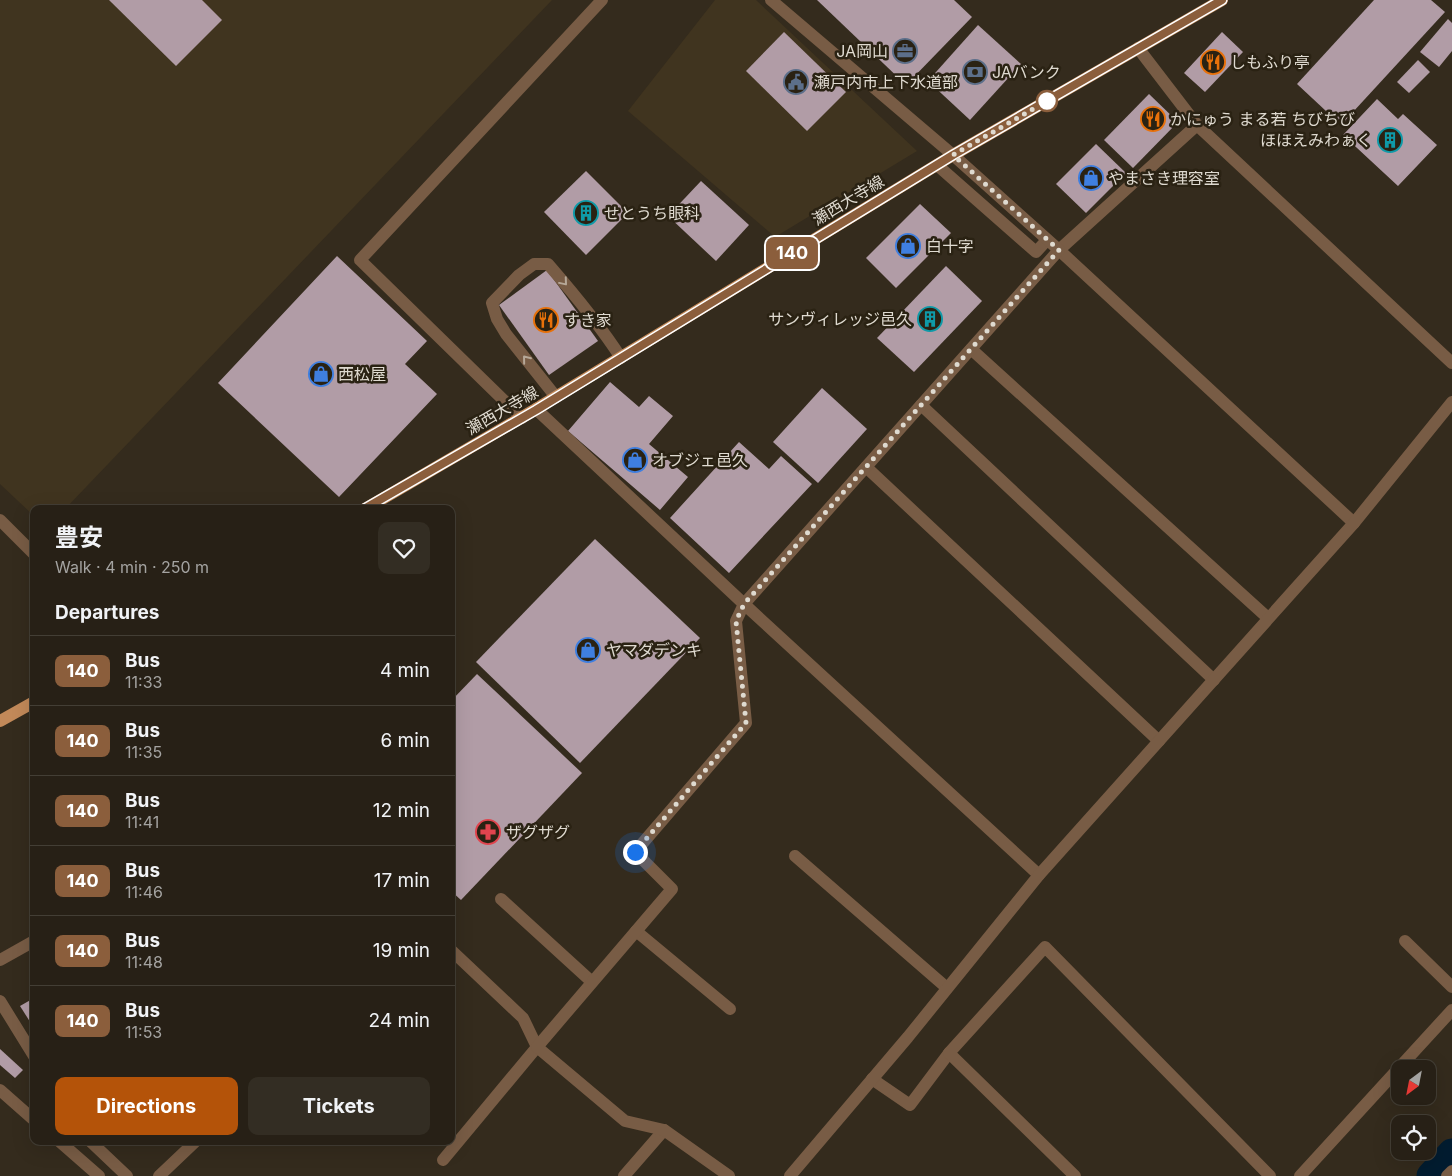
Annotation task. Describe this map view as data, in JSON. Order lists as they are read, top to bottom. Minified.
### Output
{"streets":{"main road":["瀬西大寺線"]},"places":{"office":["JA岡山"],"restaurant":["しもふり亭","かにゅう まる若 ちびちび","すき家"],"bank":["JAバンク"],"public building":["瀬戸内市上下水道部"],"building":["ほほえみわぁく","せとうち眼科","サンヴィレッジ邑久"],"shop":["やまさき理容室","白十字","西松屋","オブジェ邑久","ヤマダデンキ"],"pharmacy":["ザグザグ"]},"lines":["bus line 140"],"north":"bottom left","page":{"on_map":"140","heading":[["豊安","Walk · 4 min · 250 m"],"Departures"],"list":[{"mark":"140","name":"Bus","note":"11:33","value":"4 min"},{"mark":"140","name":"Bus","note":"11:35","value":"6 min"},{"mark":"140","name":"Bus","note":"11:41","value":"12 min"},{"mark":"140","name":"Bus","note":"11:46","value":"17 min"},{"mark":"140","name":"Bus","note":"11:48","value":"19 min"},{"mark":"140","name":"Bus","note":"11:53","value":"24 min"}],"buttons":["Directions","Tickets"]}}
